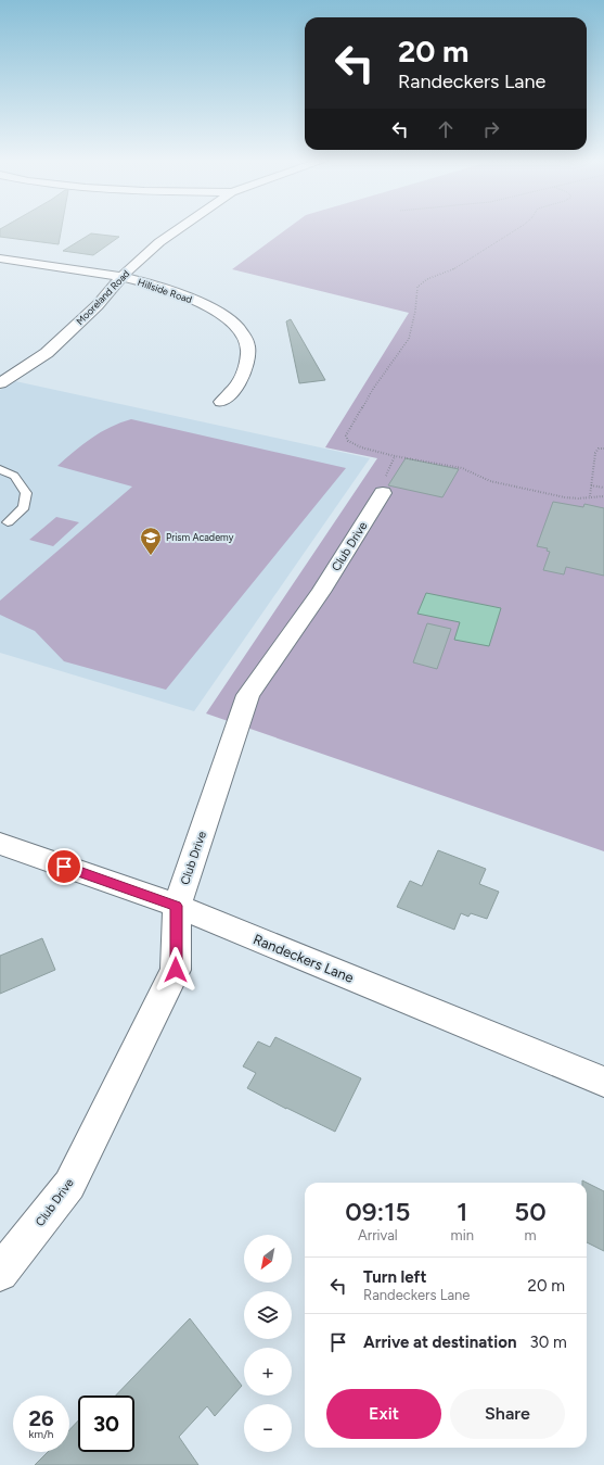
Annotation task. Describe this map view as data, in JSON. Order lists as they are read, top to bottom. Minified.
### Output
{"streets":{"street":["Hillside Road","Mooreland Road","Club Drive","Randeckers Lane"]},"crossings":[["Hillside Road","Mooreland Road"],["Club Drive","Randeckers Lane"]],"places":{"school or university":["Prism Academy"]},"north":"bottom left","page":{"turn":["20 m","Randeckers Lane"],"eta":["09:15","Arrival","1","min","50","m"],"map_buttons":["+","−"],"list":[{"name":"Turn left","note":"Randeckers Lane","value":"20 m"},{"name":"Arrive at destination","value":"30 m"}],"buttons":["Exit","Share"],"speed":"26 km/h","limit":"30"}}
